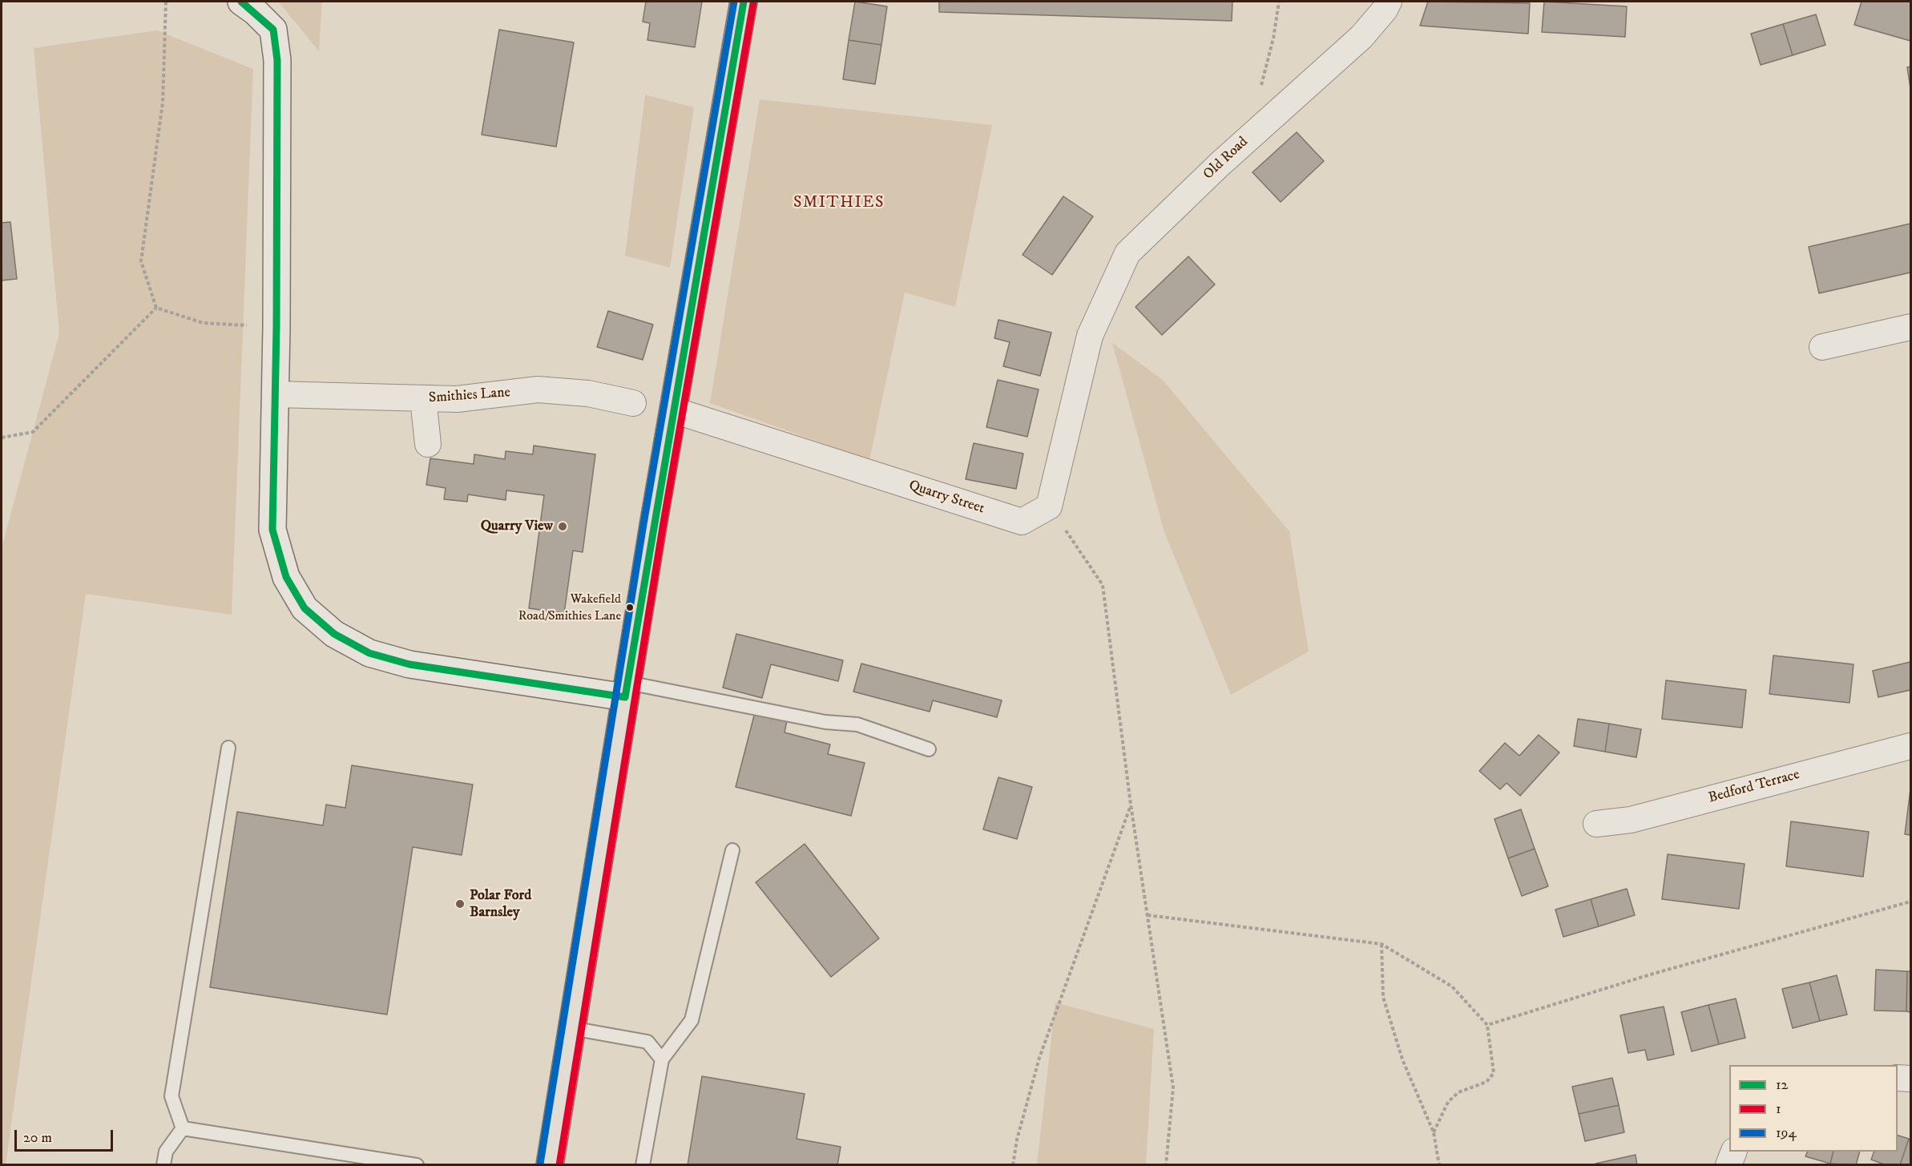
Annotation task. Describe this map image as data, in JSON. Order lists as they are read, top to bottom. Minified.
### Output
{"streets":{"street":["Old Road","Smithies Lane","Quarry Street","Bedford Terrace"]},"crossings":[["Old Road","Quarry Street"]],"districts":["SMITHIES"],"places":["Quarry View","Wakefield Road/Smithies Lane","Polar Ford Barnsley"],"lines":["transit line 12","transit line 194","transit line 1"],"legend":["12","1","194"],"scale_bar":"20 m"}
